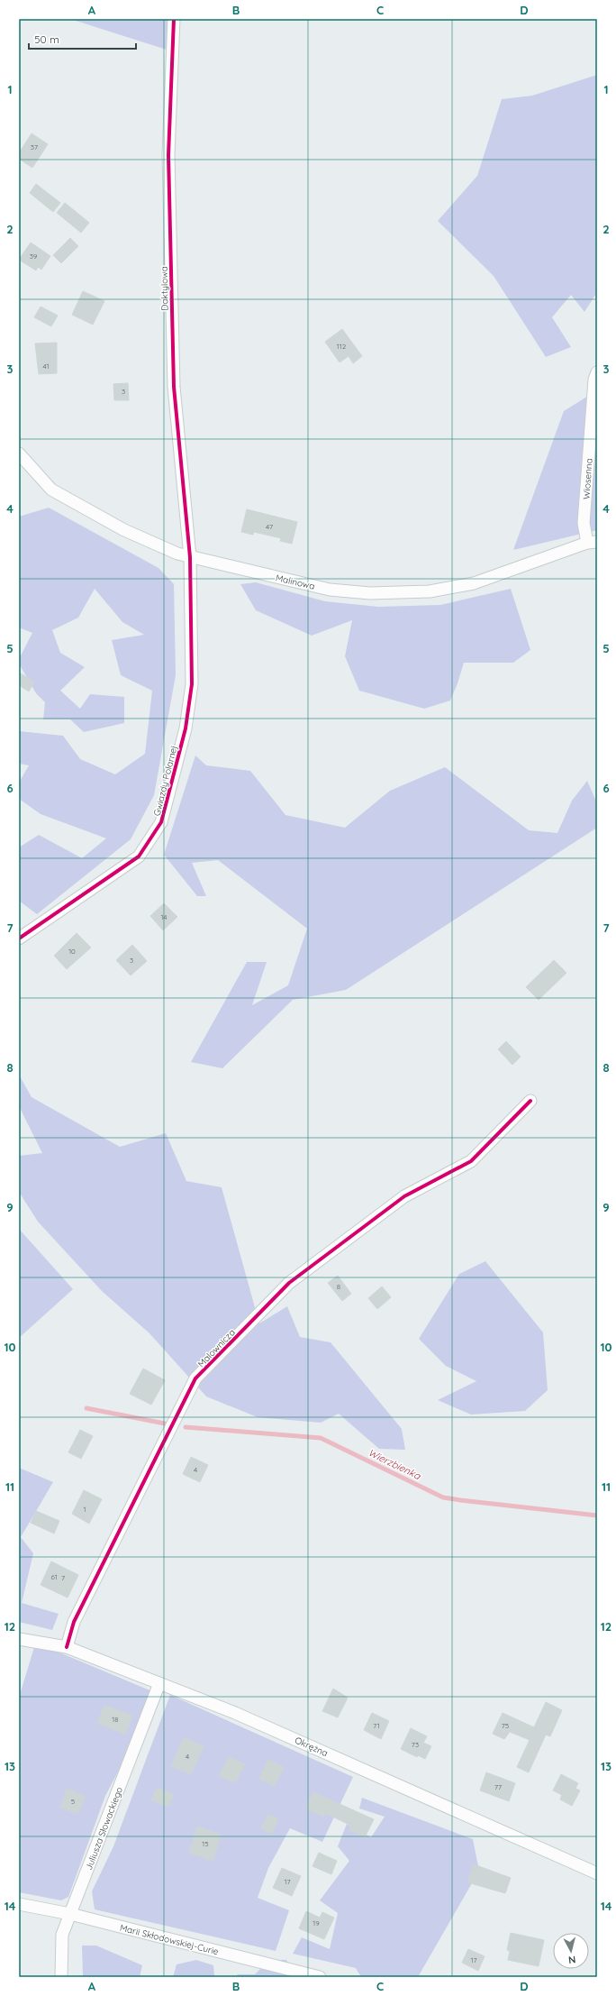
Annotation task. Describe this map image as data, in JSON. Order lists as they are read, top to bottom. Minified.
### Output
{"streets":{"street":["Daktylowa","Wiosenna","Malinowa","Gwiazdy Polarnej","Malownicza","Okrężna","Juliusza Słowackiego","Marii Skłodowskiej-Curie"]},"crossings":[["Daktylowa","Malinowa"],["Daktylowa","Gwiazdy Polarnej"],["Wiosenna","Malinowa"],["Malinowa","Gwiazdy Polarnej"],["Malownicza","Okrężna"],["Okrężna","Juliusza Słowackiego"],["Juliusza Słowackiego","Marii Skłodowskiej-Curie"]],"water":["Wierzbienka"],"house_numbers":["37","39","112","41","3","47","14","10","3","8","4","1","61","7","18","71","75","73","4","77","5","15","17","19","17"],"scale_bar":"50 m","north":"bottom","grid":{"columns":["A","B","C","D"],"rows":["1","2","3","4","5","6","7","8","9","10","11","12","13","14"]}}
